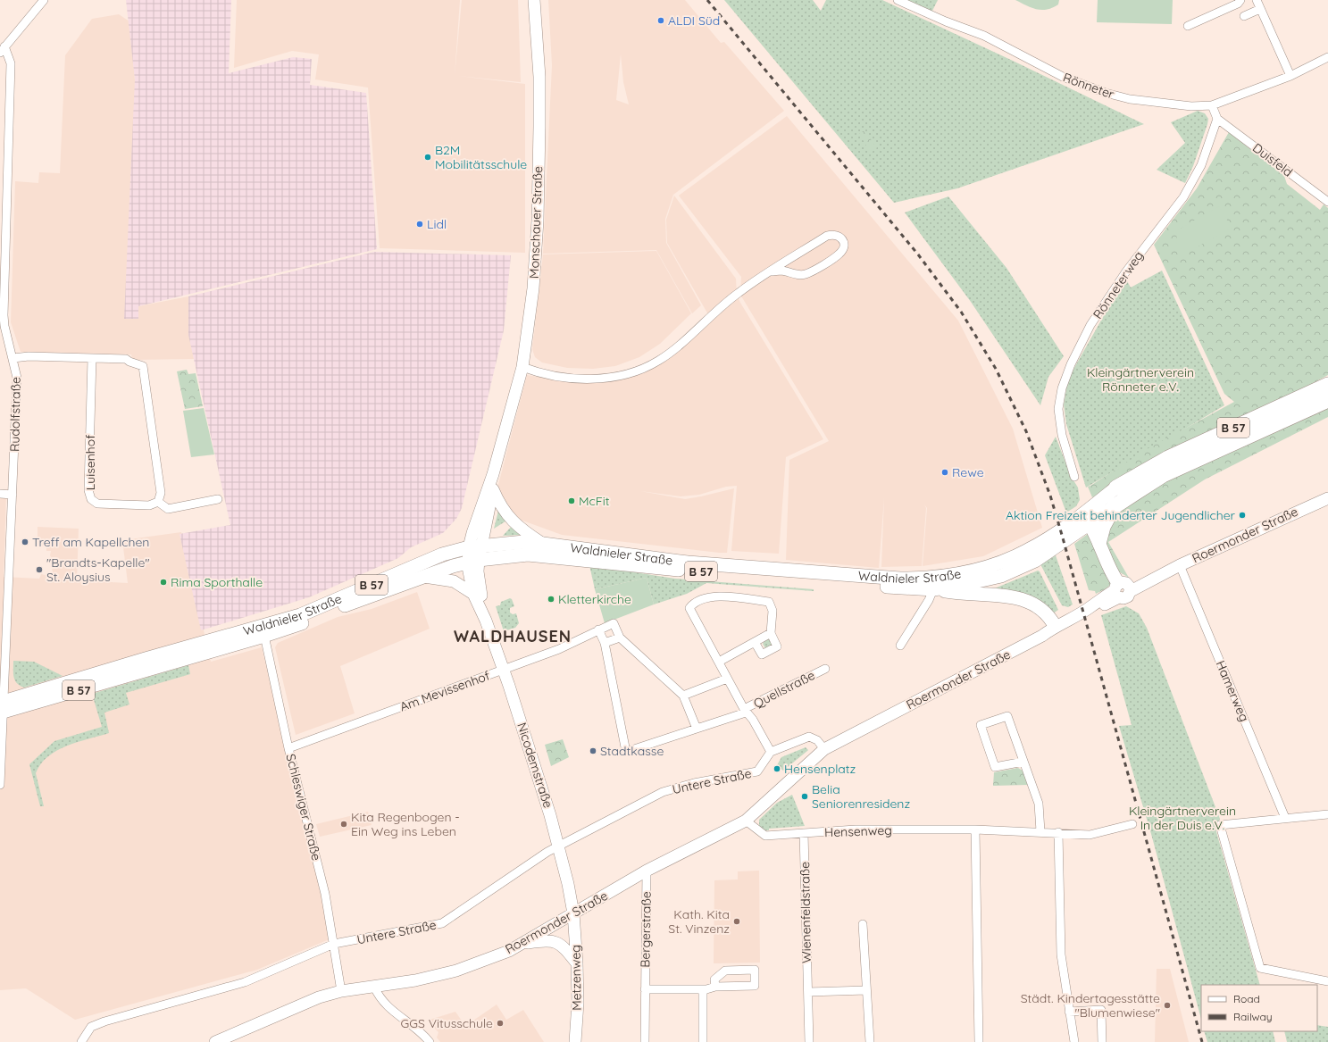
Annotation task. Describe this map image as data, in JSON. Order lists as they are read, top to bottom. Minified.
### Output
{"streets":{"highway":["B 57","Waldnieler Straße"],"main road":["Monschauer Straße","Roermonder Straße","Nicodemstraße","Metzenweg"],"street":["Rönneter","Duisfeld","Rönneterweg","Rudolfstraße","Luisenhof","Quellstraße","Am Mevissenhof","Hamerweg","Untere Straße","Schleswiger Straße","Hensenweg","Wienenfeldstraße","Bergerstraße"]},"crossings":[["Duisfeld","Rönneterweg"],["Monschauer Straße","Waldnieler Straße"],["Monschauer Straße","Nicodemstraße"],["Rudolfstraße","Waldnieler Straße"],["Roermonder Straße","Hamerweg"],["Roermonder Straße","Nicodemstraße"],["Roermonder Straße","Schleswiger Straße"],["Roermonder Straße","Hensenweg"],["Roermonder Straße","Bergerstraße"],["Roermonder Straße","Metzenweg"],["Waldnieler Straße","Nicodemstraße"],["Waldnieler Straße","Schleswiger Straße"],["Quellstraße","Untere Straße"],["Am Mevissenhof","Nicodemstraße"],["Am Mevissenhof","Schleswiger Straße"],["Nicodemstraße","Untere Straße"],["Nicodemstraße","Metzenweg"],["Untere Straße","Schleswiger Straße"],["Hensenweg","Wienenfeldstraße"]],"districts":["WALDHAUSEN"],"parks":["Kleingärtnerverein Rönneter e.V.","Kleingärtnerverein In der Duis e.V."],"places":["ALDI Süd","B2M Mobilitätsschule","Lidl","Rewe","McFit","Aktion Freizeit behinderter Jugendlicher","Treff am Kapellchen","\"Brandts-Kapelle\" St. Aloysius","Rima Sporthalle","Kletterkirche","Stadtkasse","Hensenplatz","Belia Seniorenresidenz","Kita Regenbogen - Ein Weg ins Leben","Kath. Kita St. Vinzenz","Städt. Kindertagesstätte \"Blumenwiese\"","GGS Vitusschule"],"legend":["Road","Railway"]}
